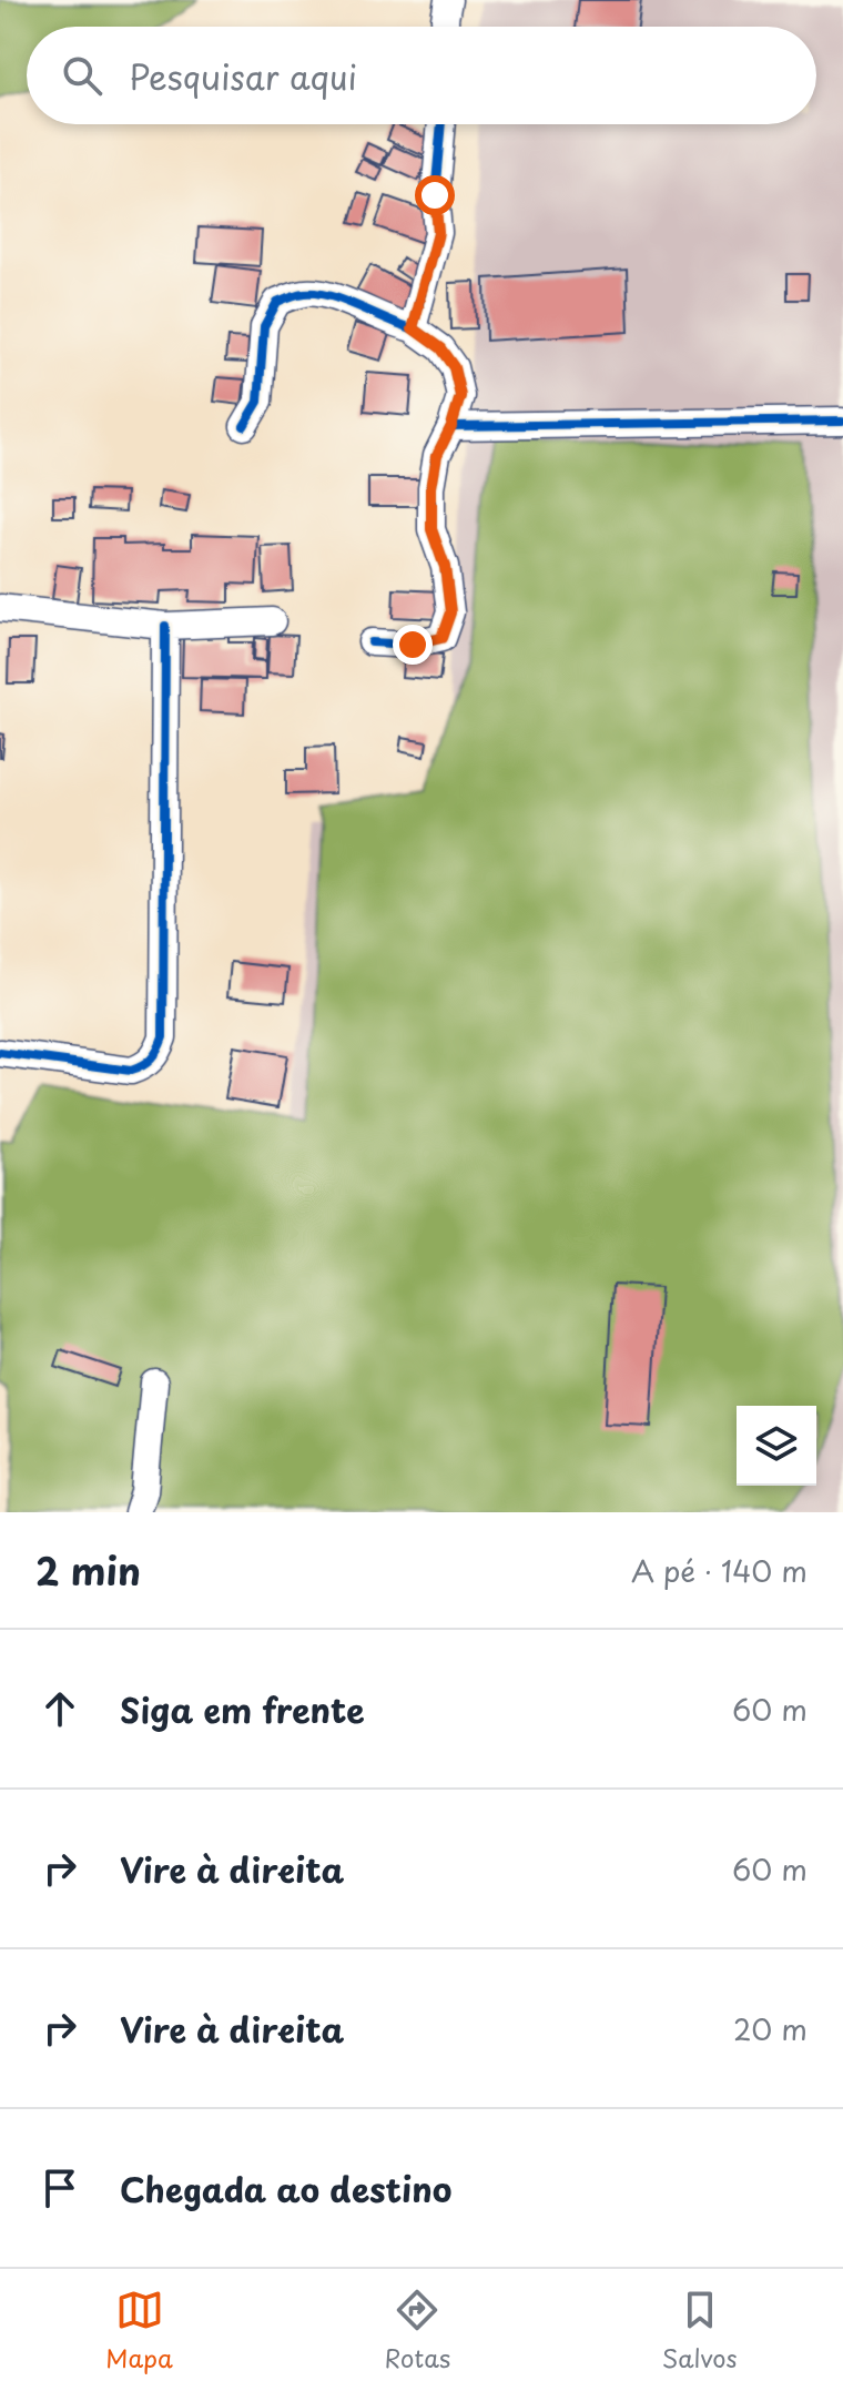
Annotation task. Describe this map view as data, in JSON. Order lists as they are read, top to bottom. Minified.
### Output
{"page":{"search":"Pesquisar aqui","heading":["2 min","A pé · 140 m"],"list":[["Siga em frente","60 m"],["Vire à direita","60 m"],["Vire à direita","20 m"],"Chegada ao destino"],"nav":["Mapa","Rotas","Salvos"]}}
